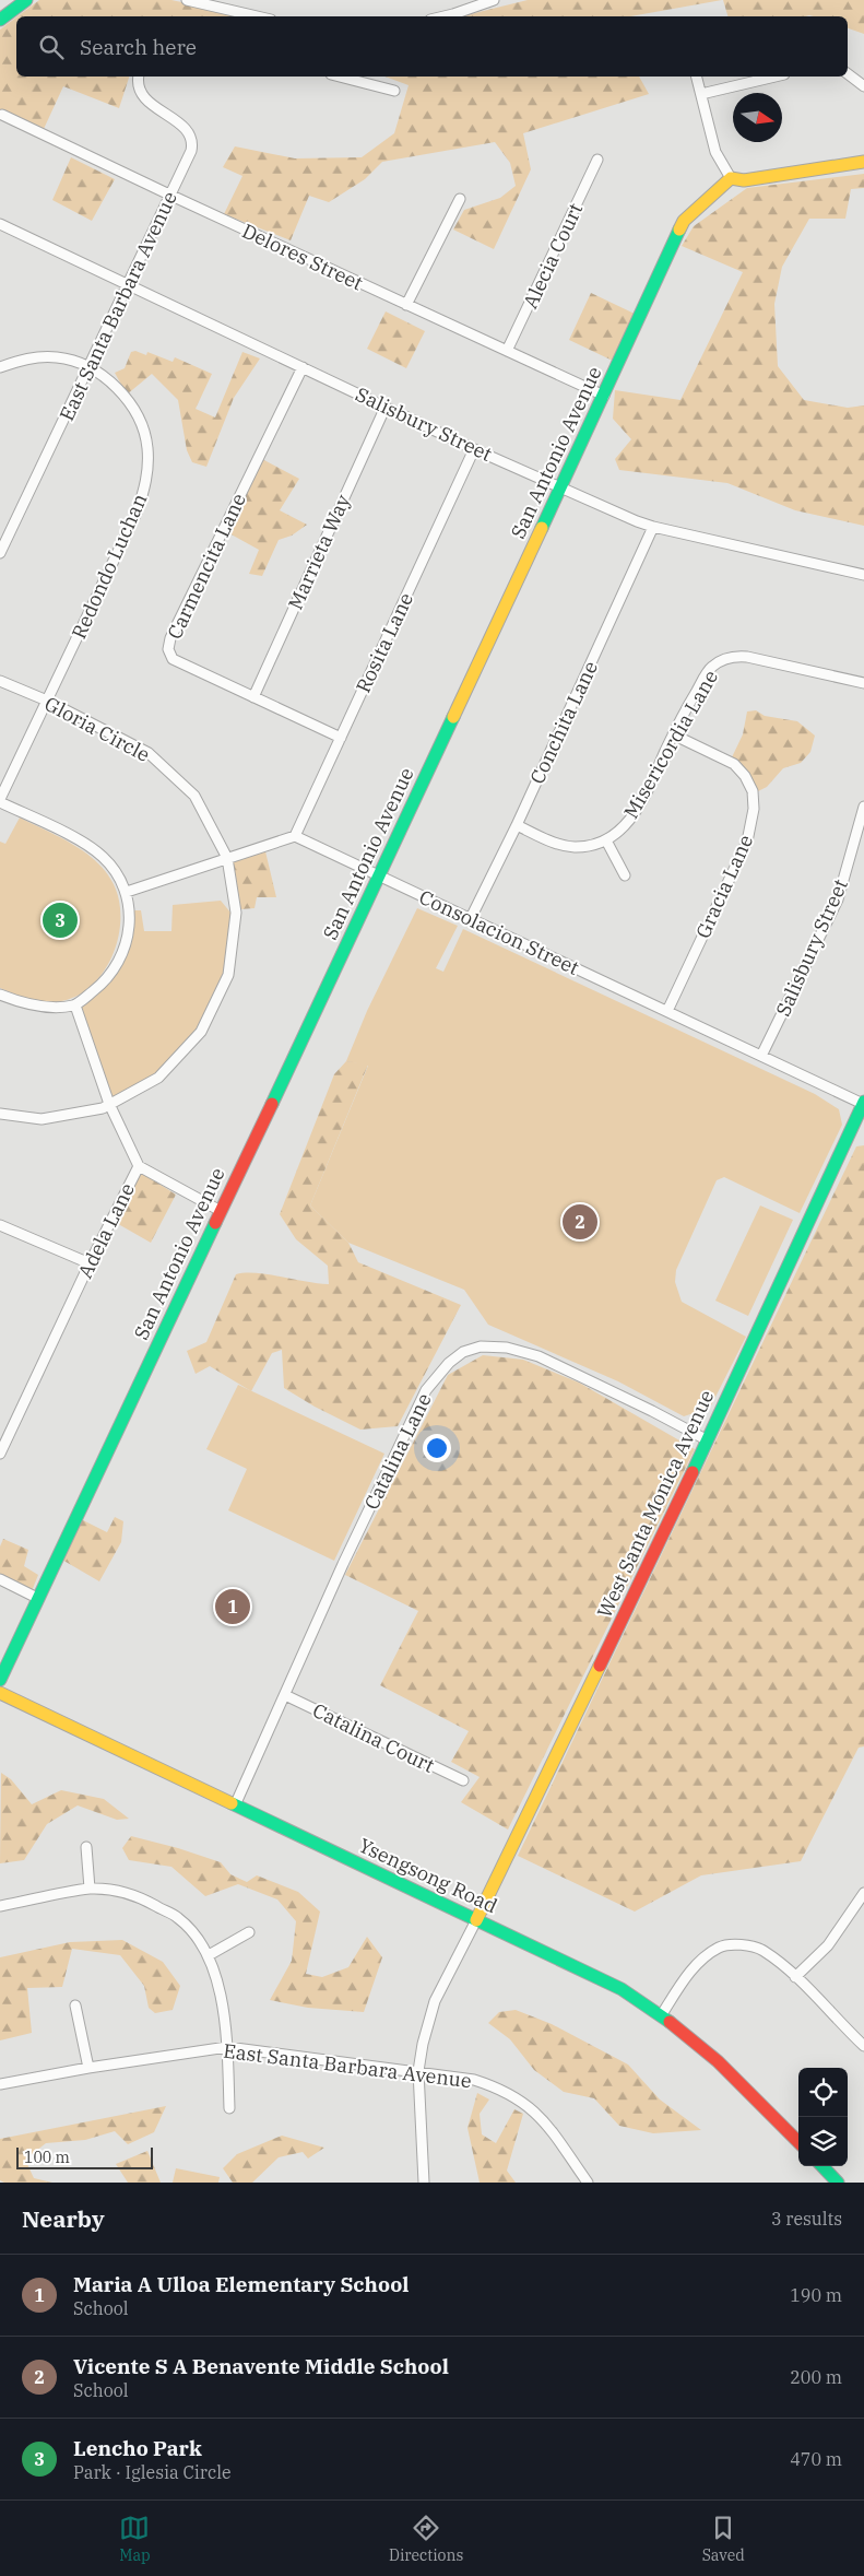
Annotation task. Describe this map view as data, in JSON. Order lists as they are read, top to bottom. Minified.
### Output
{"streets":{"main road":["San Antonio Avenue","West Santa Monica Avenue","Ysengsong Road"],"street":["Alecia Court","Delores Street","East Santa Barbara Avenue","Salisbury Street","Marrieta Way","Redondo Luchan","Carmencita Lane","Rosita Lane","Conchita Lane","Gloria Circle","Misericordia Lane","Gracia Lane","Consolacion Street","Adela Lane","Catalina Lane","Catalina Court"]},"crossings":[["Alecia Court","Delores Street"],["Delores Street","East Santa Barbara Avenue"],["Delores Street","San Antonio Avenue"],["East Santa Barbara Avenue","Salisbury Street"],["East Santa Barbara Avenue","Redondo Luchan"],["Salisbury Street","San Antonio Avenue"],["Salisbury Street","Marrieta Way"],["Salisbury Street","Carmencita Lane"],["Salisbury Street","Rosita Lane"],["Salisbury Street","Conchita Lane"],["Salisbury Street","Consolacion Street"],["San Antonio Avenue","Consolacion Street"],["Marrieta Way","Carmencita Lane"],["Redondo Luchan","Gloria Circle"],["Carmencita Lane","Rosita Lane"],["Rosita Lane","Consolacion Street"],["Conchita Lane","Misericordia Lane"],["Conchita Lane","Consolacion Street"],["Gloria Circle","Adela Lane"],["Misericordia Lane","Gracia Lane"],["Gracia Lane","Consolacion Street"],["Consolacion Street","West Santa Monica Avenue"],["Catalina Lane","West Santa Monica Avenue"],["Catalina Lane","Catalina Court"],["Catalina Lane","Ysengsong Road"],["West Santa Monica Avenue","Ysengsong Road"]],"scale_bar":"100 m","north":"right","page":{"search":"Search here","pins":["3","2","1"],"scale":"100 m","heading":["Nearby","3 results"],"list":[{"mark":"1","name":"Maria A Ulloa Elementary School","note":"School","value":"190 m"},{"mark":"2","name":"Vicente S A Benavente Middle School","note":"School","value":"200 m"},{"mark":"3","name":"Lencho Park","note":"Park · Iglesia Circle","value":"470 m"}],"nav":["Map","Directions","Saved"]}}
